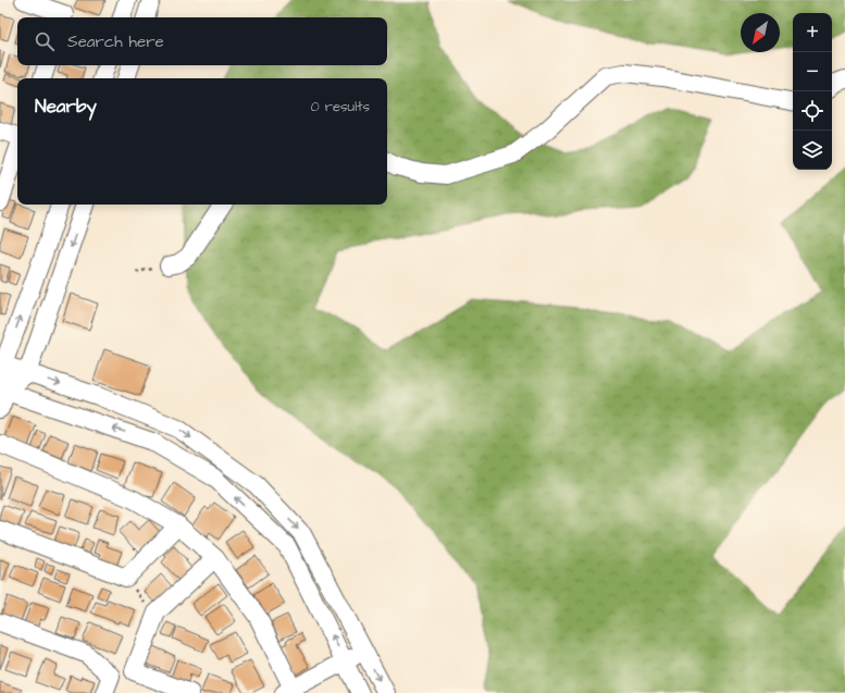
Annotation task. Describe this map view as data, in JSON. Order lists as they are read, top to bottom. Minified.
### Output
{"north":"bottom left","page":{"map_buttons":["+","−"],"search":"Search here","heading":["Nearby","0 results"]}}
